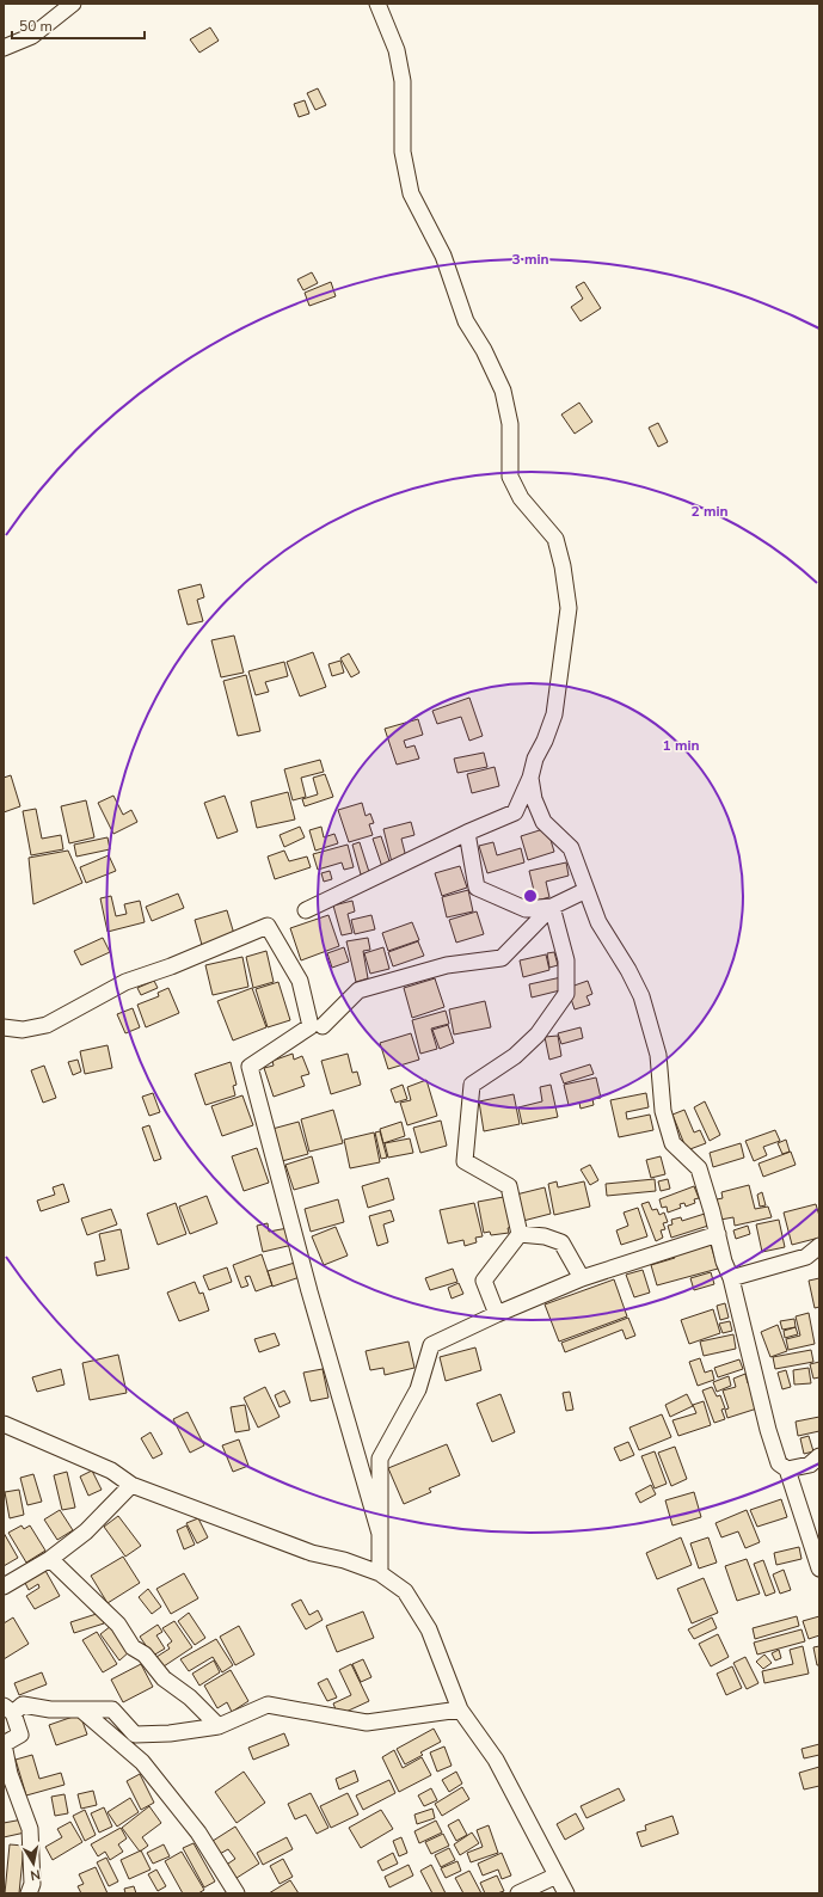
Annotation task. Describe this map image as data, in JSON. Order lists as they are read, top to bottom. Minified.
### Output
{"scale_bar":"50 m","north":"bottom","rings":["3 min","2 min","1 min"]}
